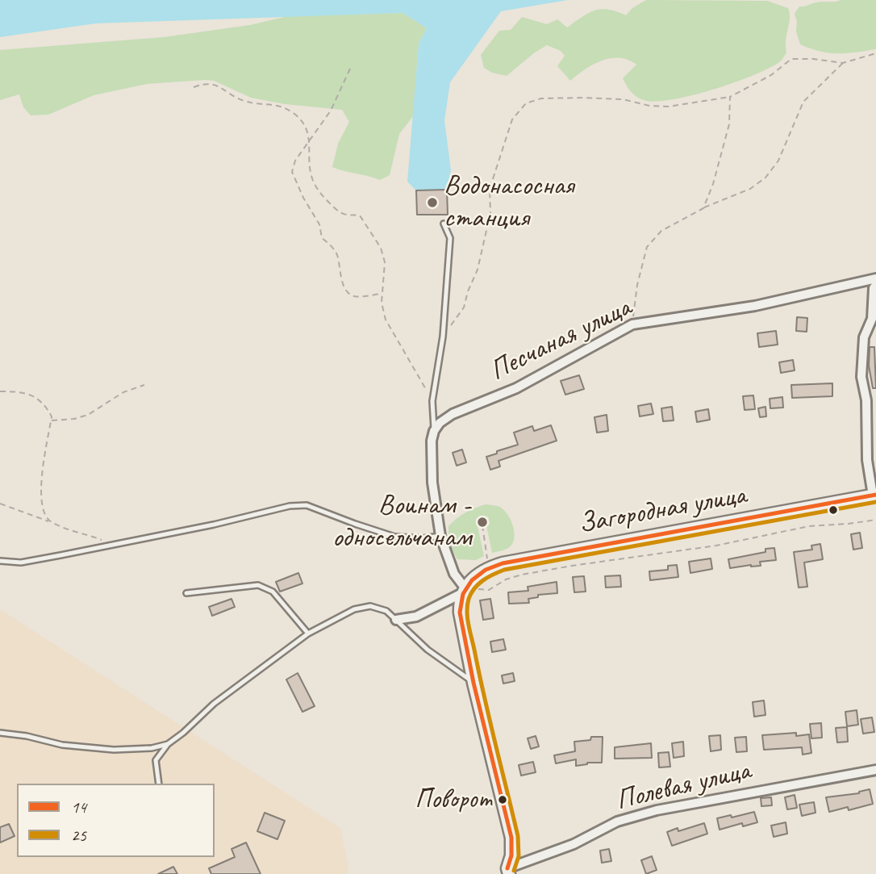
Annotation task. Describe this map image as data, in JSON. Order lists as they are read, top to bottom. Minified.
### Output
{"streets":{"street":["Песчаная улица","Загородная улица","Полевая улица"]},"places":["Водонасосная станция","Воинам - односельчанам","Поворот"],"lines":["transit line 14","transit line 25"],"legend":["14","25"]}
